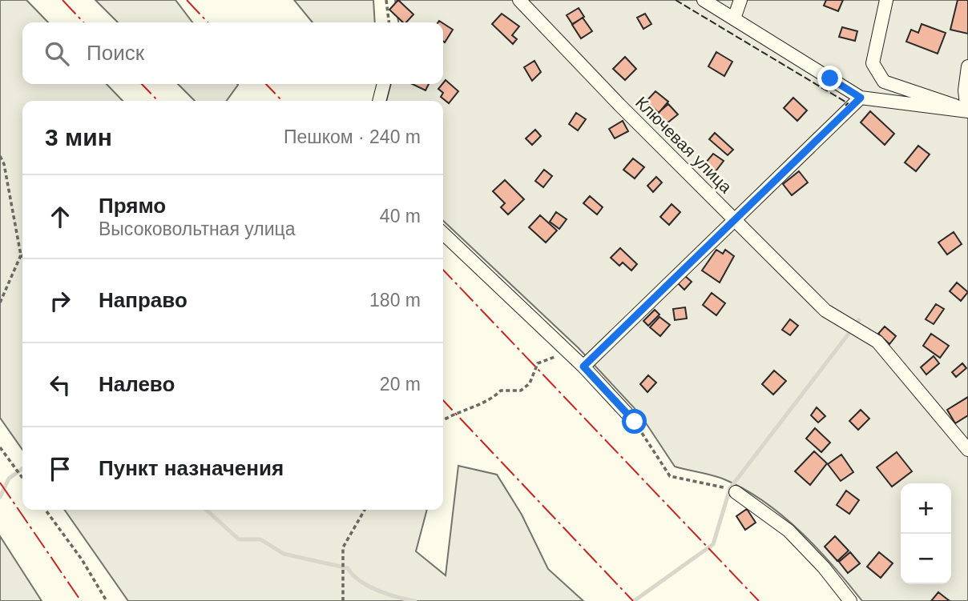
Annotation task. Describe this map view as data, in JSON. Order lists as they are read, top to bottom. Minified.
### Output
{"streets":{"street":["Ключевая улица"]},"page":{"search":"Поиск","heading":["3 мин","Пешком · 240 m"],"list":[["Прямо","Высоковольтная улица","40 m"],["Направо","180 m"],["Налево","20 m"],"Пункт назначения"],"map_buttons":["+","−"]}}
